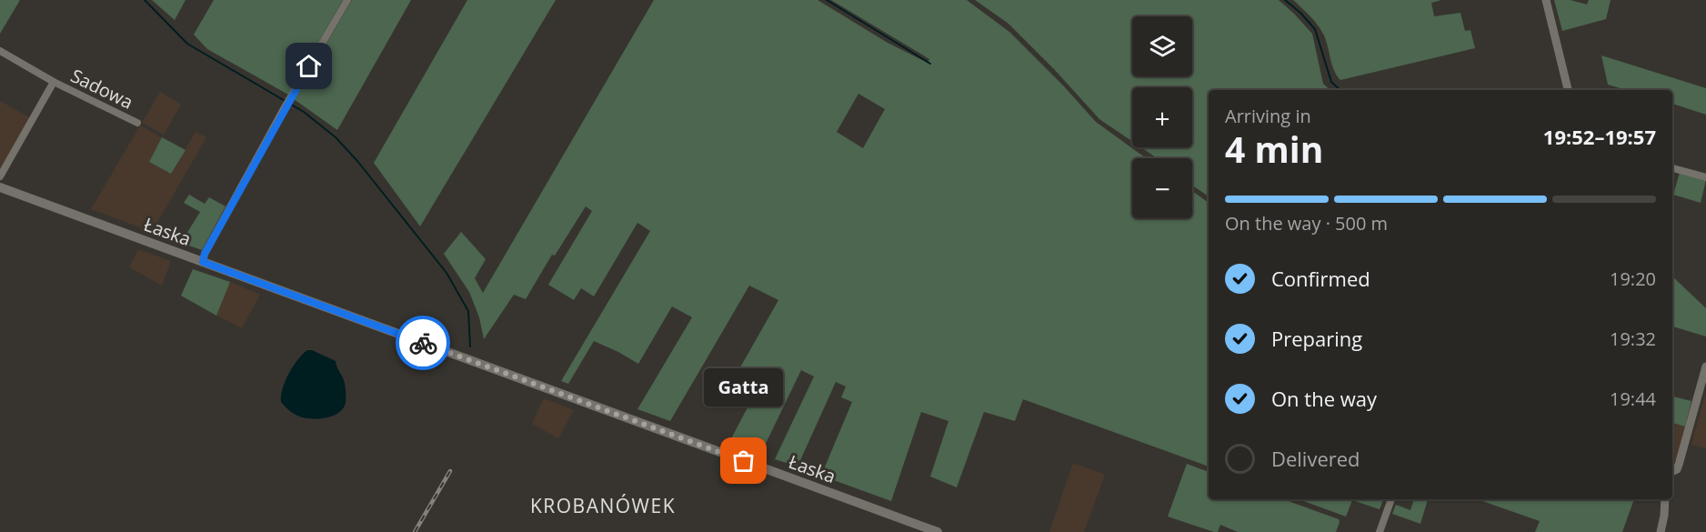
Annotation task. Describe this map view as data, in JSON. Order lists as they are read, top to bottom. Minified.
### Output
{"streets":{"main road":["Łaska"],"street":["Sadowa"]},"districts":["KROBANÓWEK"],"places":["Gatta"],"page":{"map_buttons":["+","−"],"heading":["4 min","Arriving in","19:52–19:57"],"bar":"On the way · 500 m","list":[["Confirmed","19:20"],["Preparing","19:32"],["On the way","19:44"],"Delivered"],"bubble":"Gatta"}}
